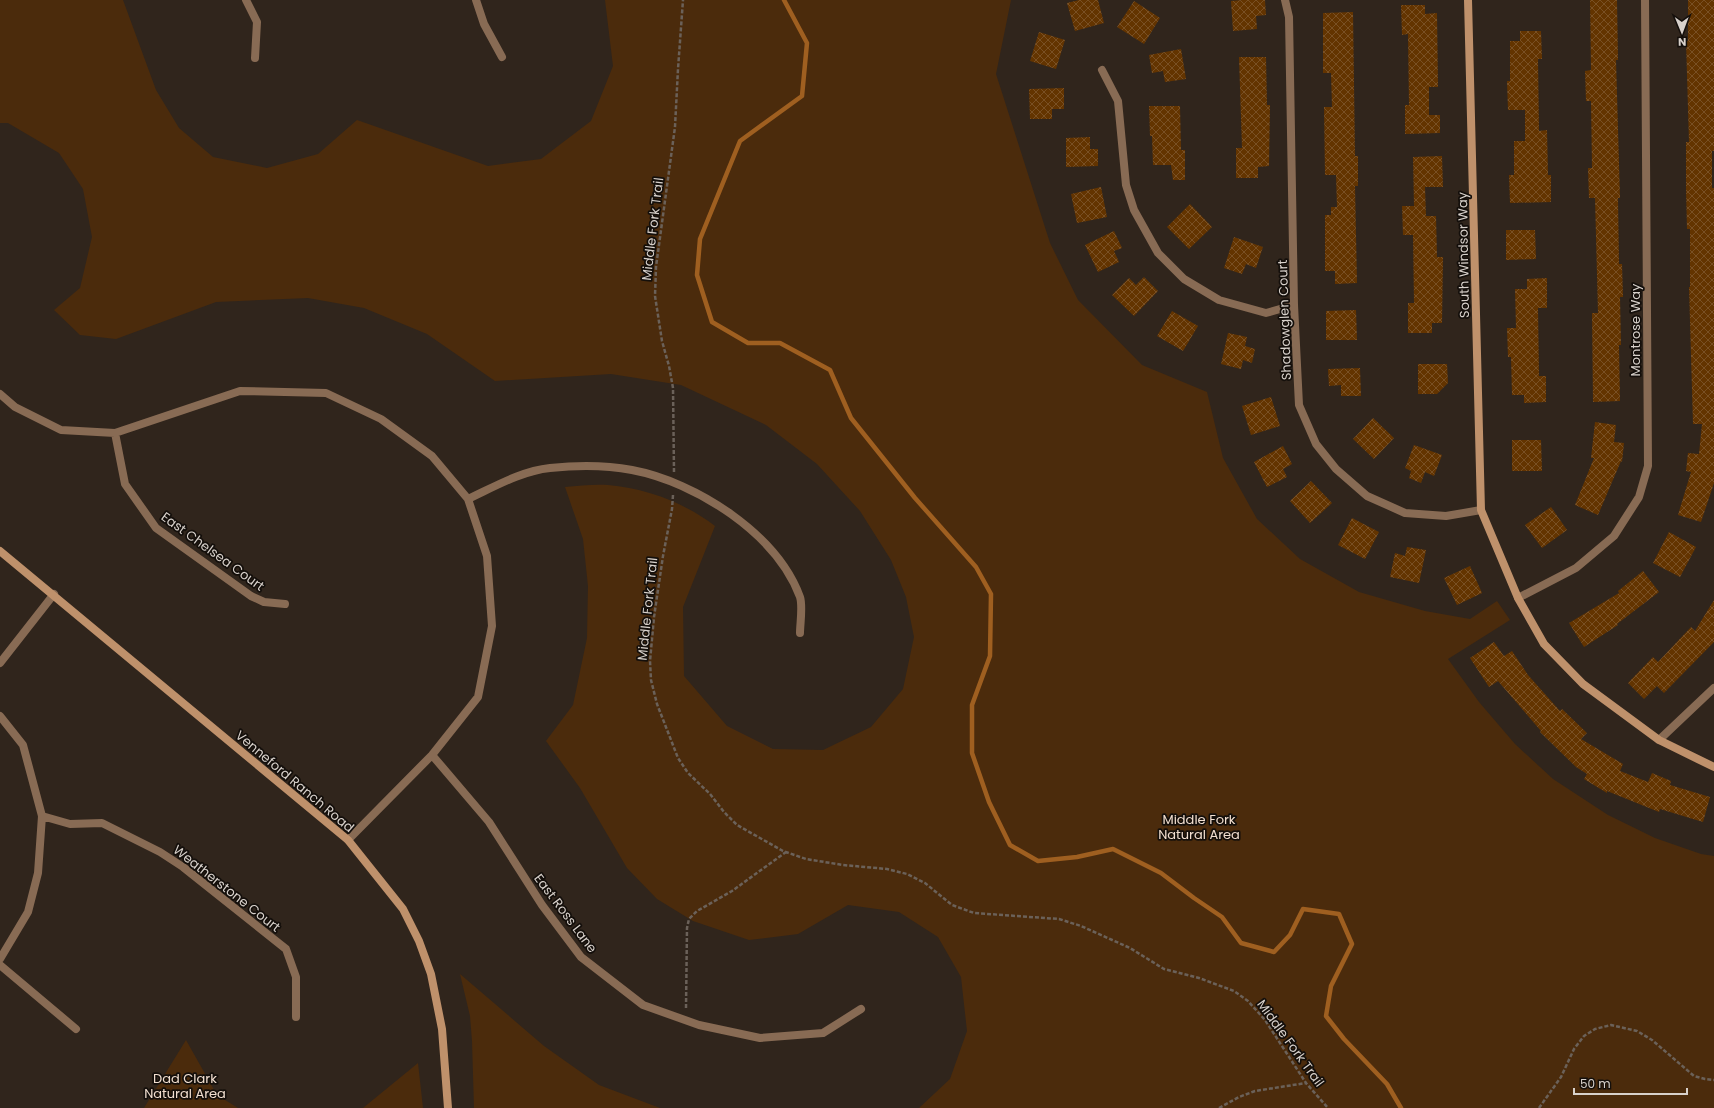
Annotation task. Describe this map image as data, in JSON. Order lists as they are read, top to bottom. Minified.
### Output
{"streets":{"street":["South Windsor Way","Shadowglen Court","Montrose Way","East Chelsea Court","Venneford Ranch Road","Weatherstone Court","East Ross Lane"],"path":["Middle Fork Trail"]},"crossings":[["South Windsor Way","Shadowglen Court"]],"parks":["Middle Fork Natural Area","Dad Clark Natural Area"],"scale_bar":"50 m","north":"bottom"}
